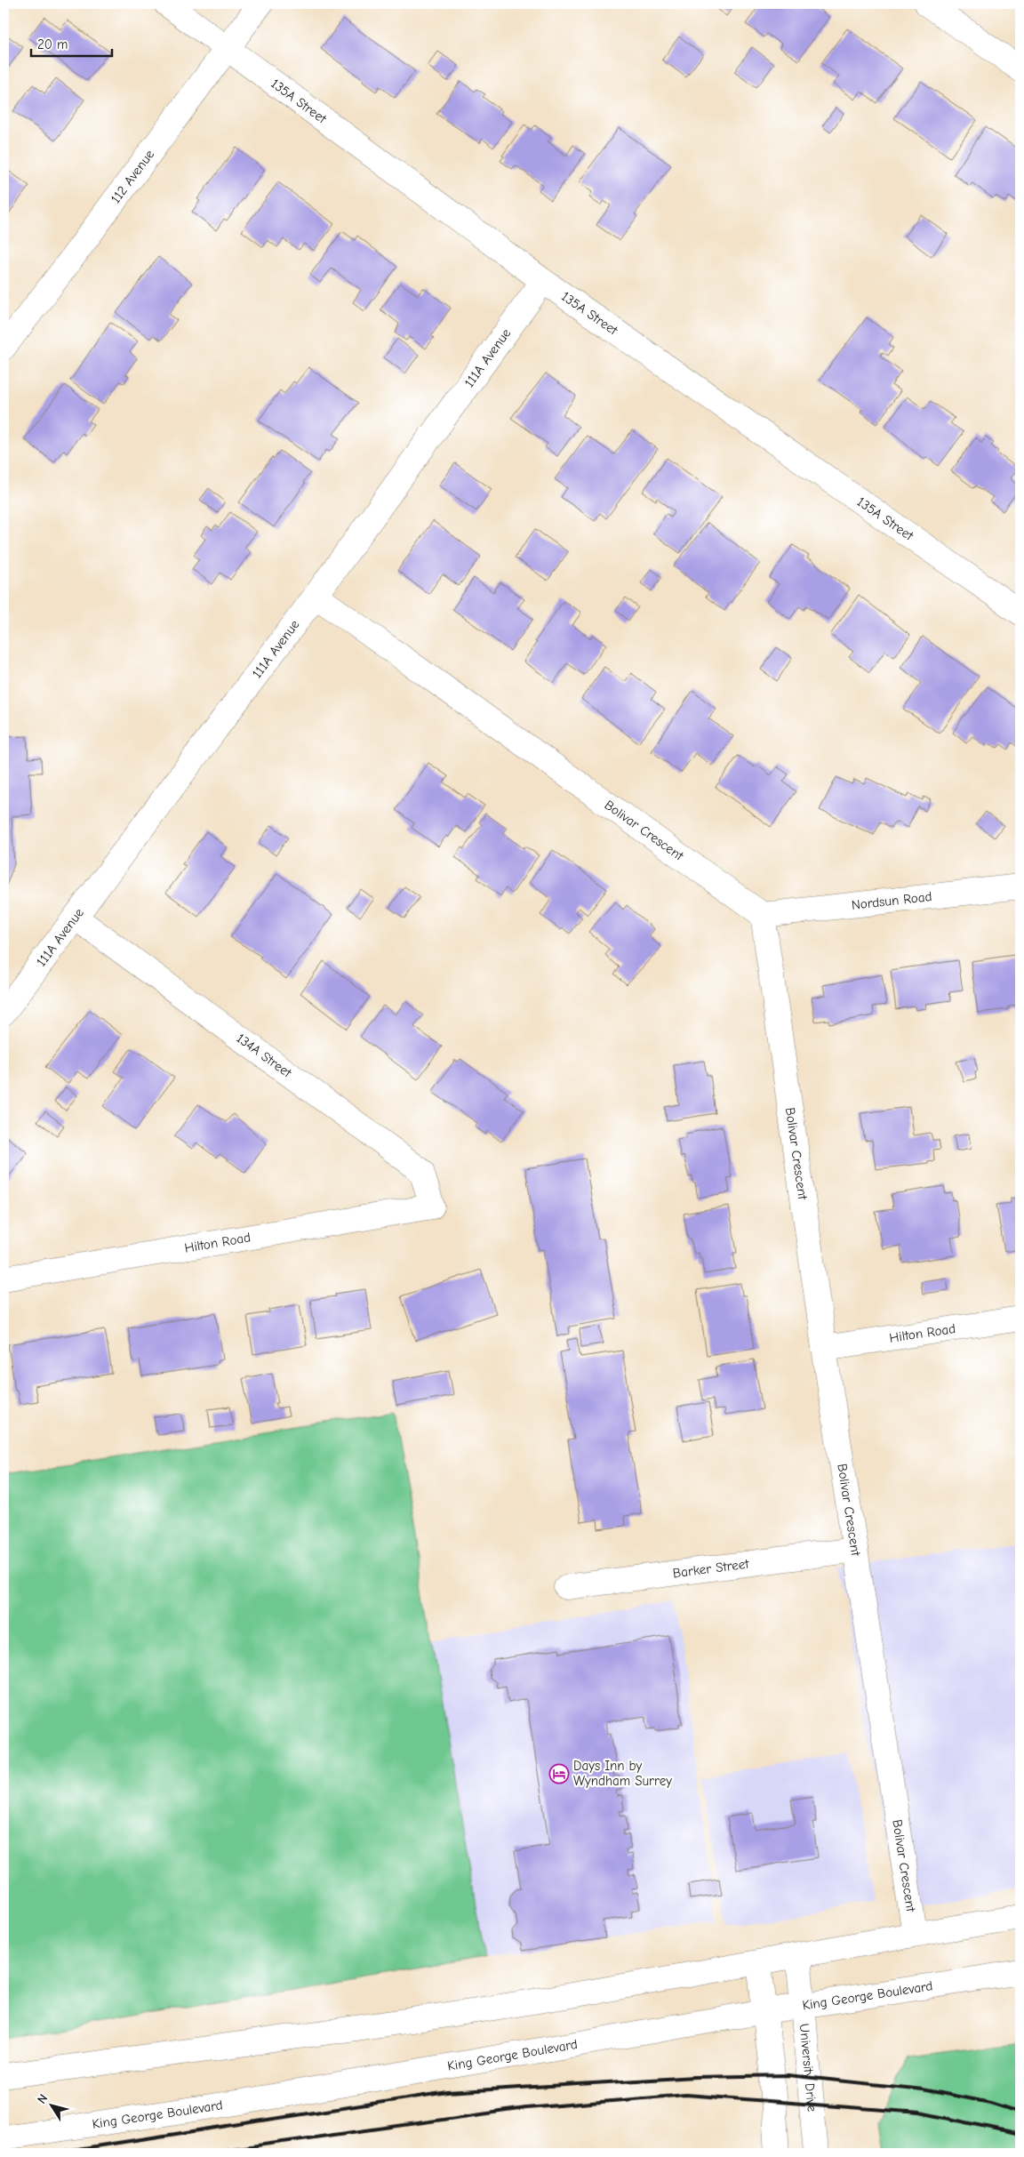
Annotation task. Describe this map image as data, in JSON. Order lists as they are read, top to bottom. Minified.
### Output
{"streets":{"street":["135A Street","112 Avenue","111A Avenue","Bolivar Crescent","Nordsun Road","134A Street","Hilton Road","Barker Street","King George Boulevard","University Drive"]},"crossings":[["135A Street","112 Avenue"],["135A Street","111A Avenue"],["111A Avenue","Bolivar Crescent"],["111A Avenue","134A Street"],["Bolivar Crescent","Nordsun Road"],["Bolivar Crescent","Hilton Road"],["Bolivar Crescent","Barker Street"],["134A Street","Hilton Road"],["King George Boulevard","University Drive"]],"places":{"hotel":["Days Inn by Wyndham Surrey"]},"scale_bar":"20 m","north":"top left"}
